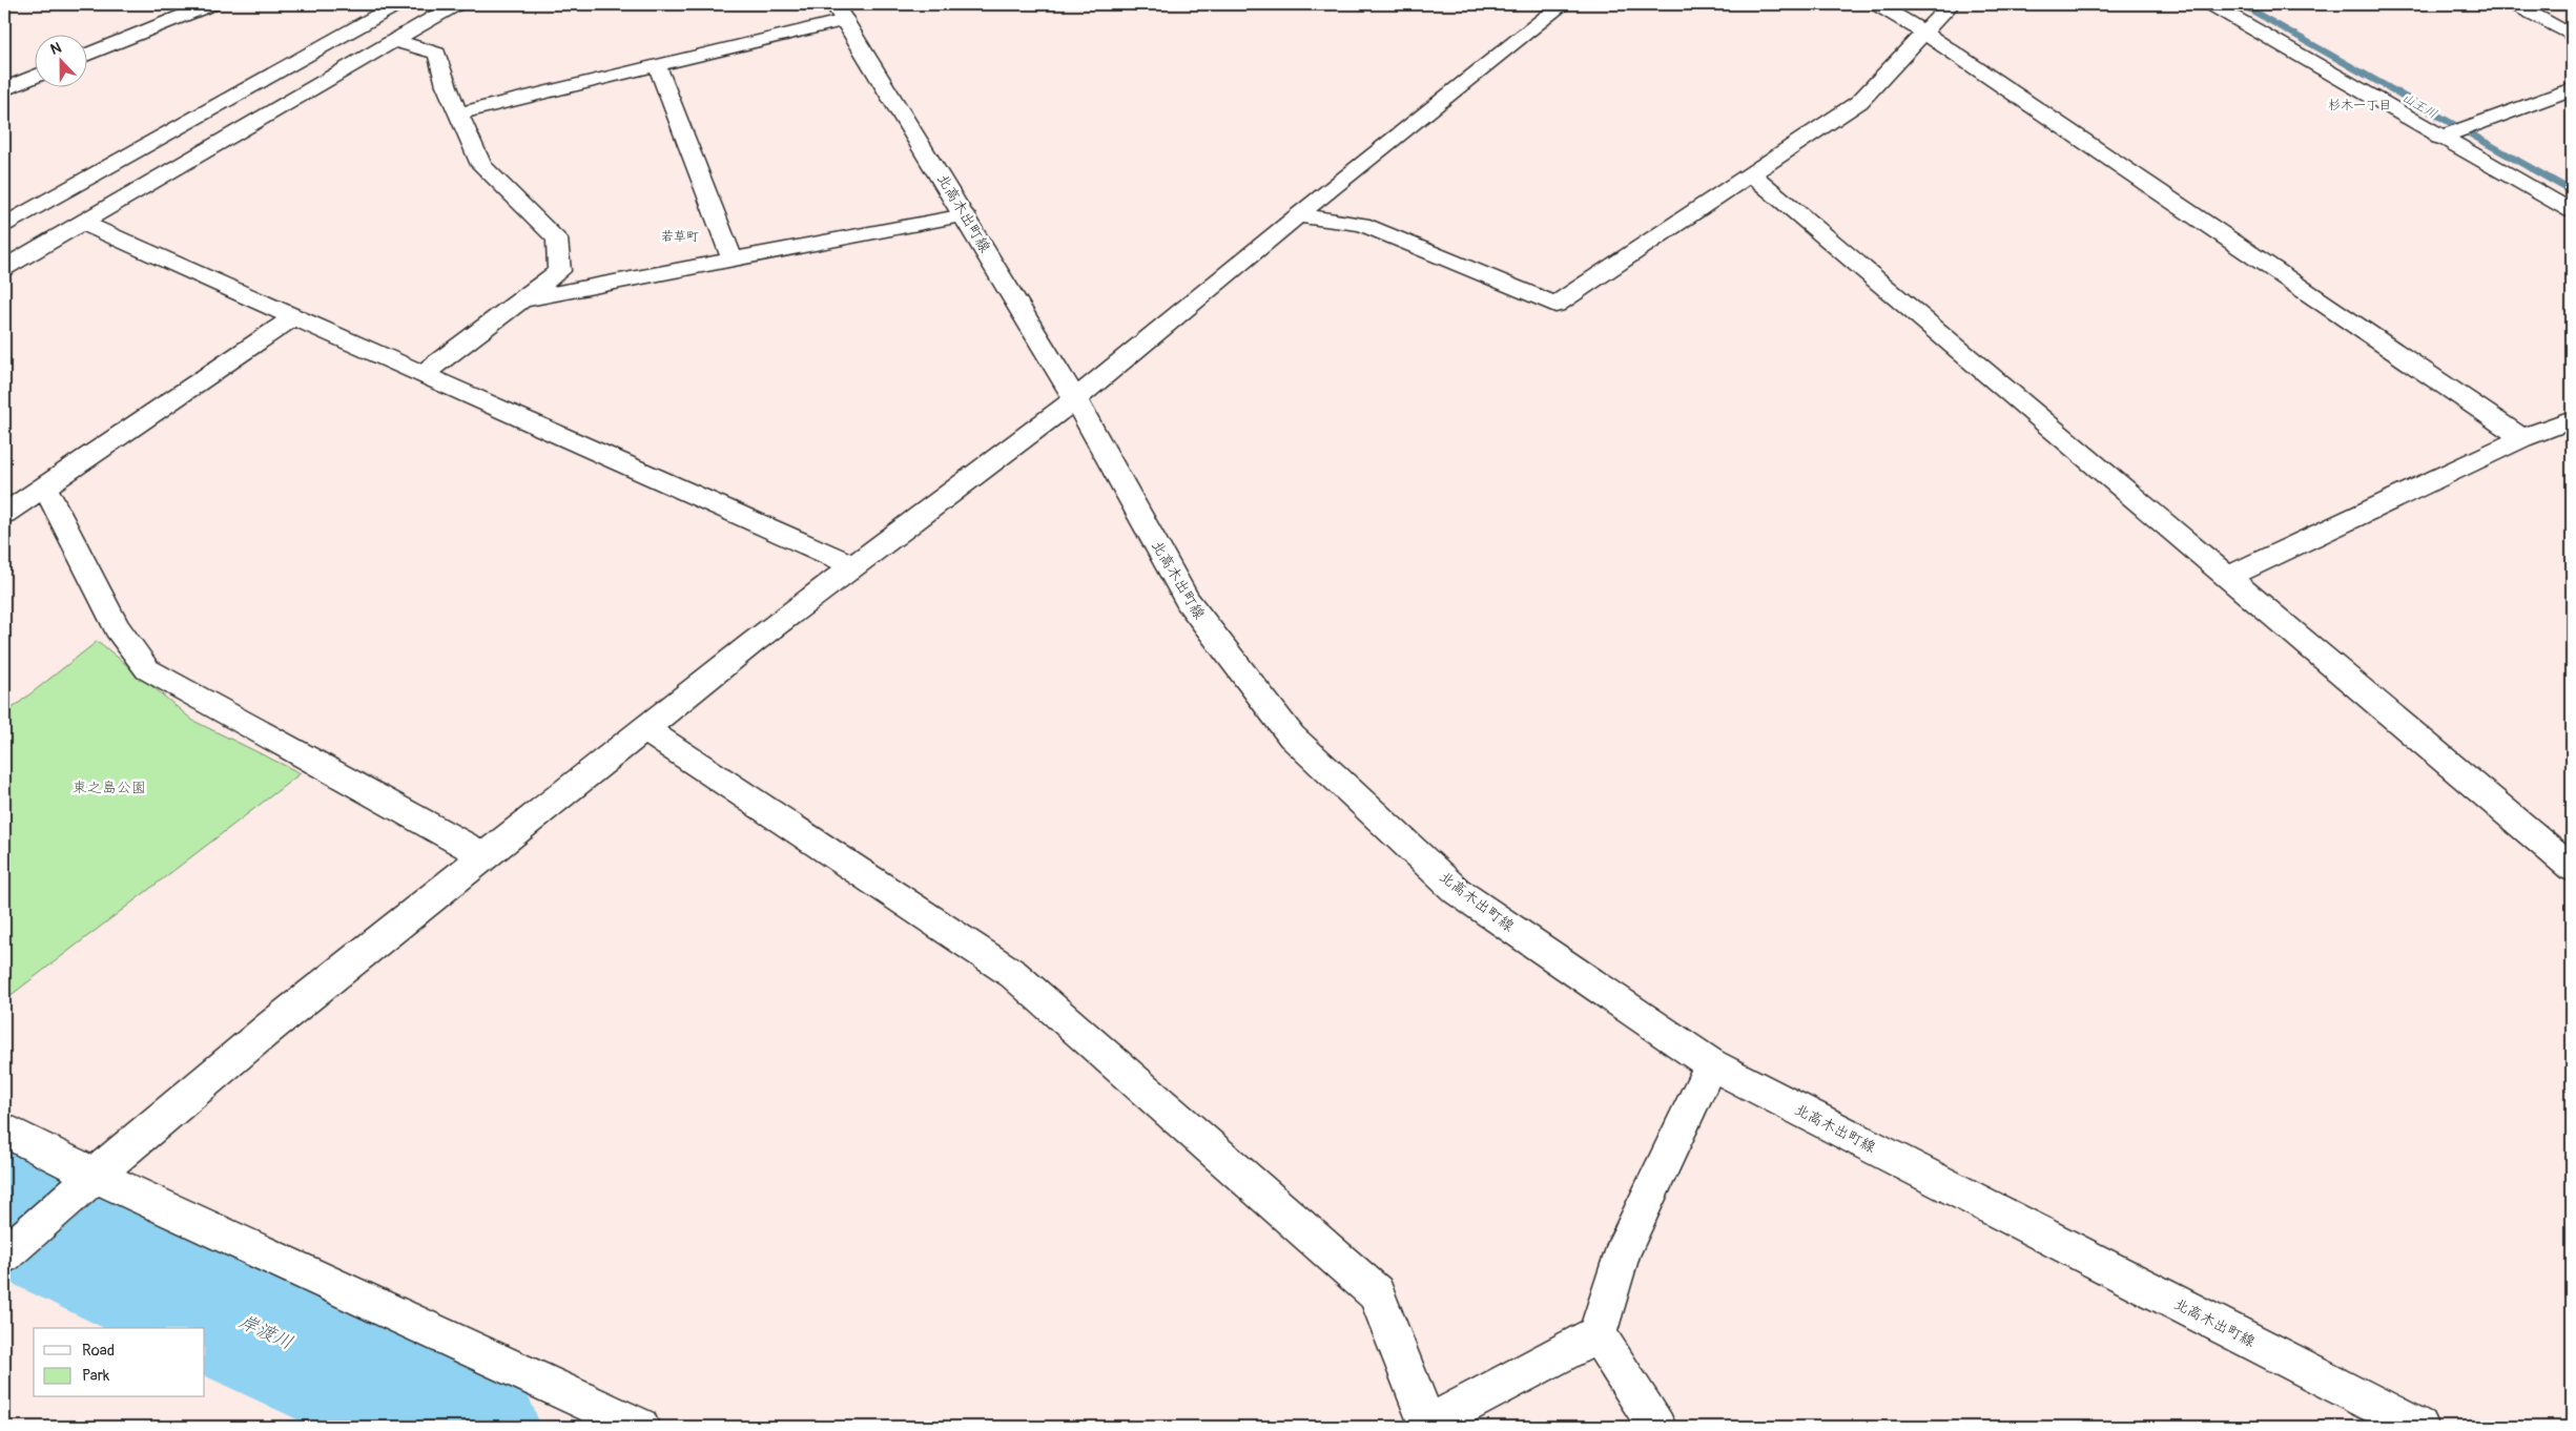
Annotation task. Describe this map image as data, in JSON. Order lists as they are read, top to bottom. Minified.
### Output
{"streets":{"street":["北高木出町線"]},"districts":["杉木一丁目","若草町"],"water":["山王川","岸渡川"],"parks":["東之島公園"],"legend":["Road","Park"],"north":"top"}
